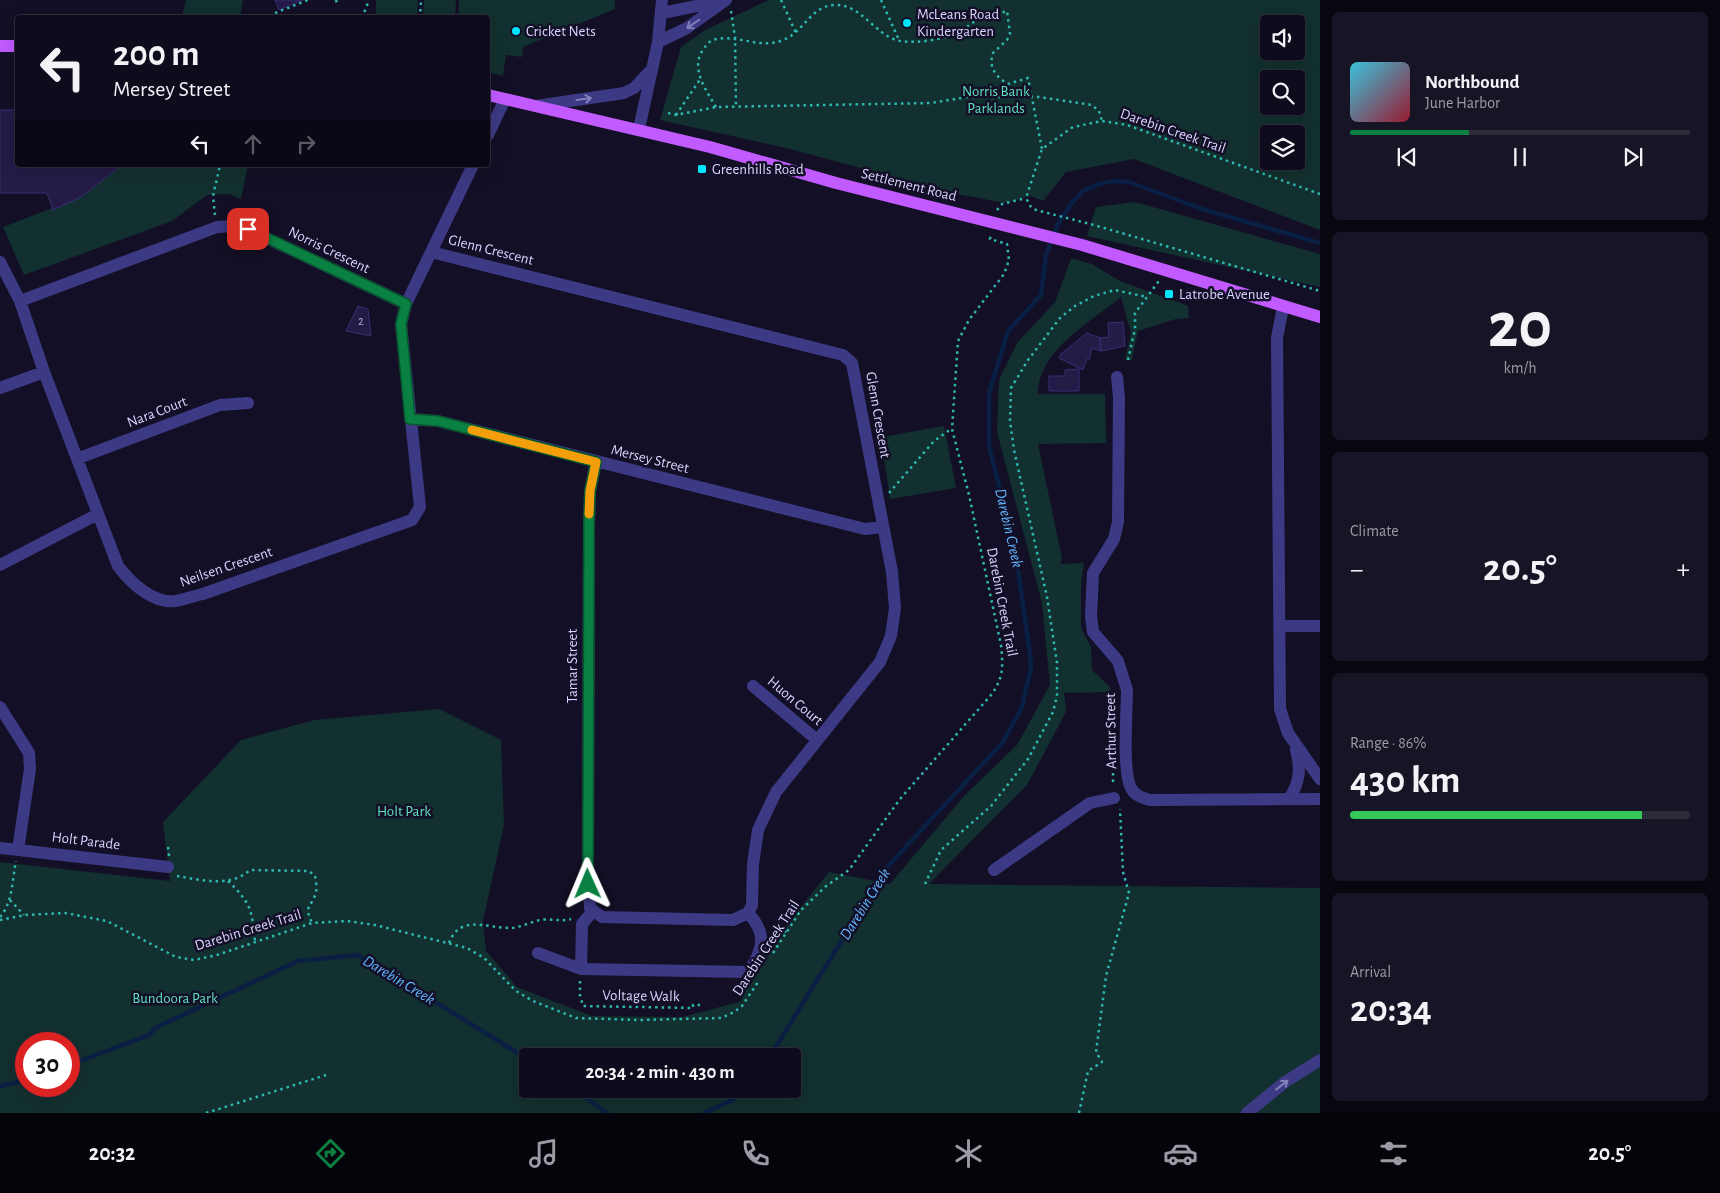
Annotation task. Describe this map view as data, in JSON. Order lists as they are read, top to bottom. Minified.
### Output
{"streets":{"main road":["Settlement Road"],"street":["Norris Crescent","Glenn Crescent","Nara Court","Mersey Street","Neilsen Crescent","Tamar Street","Huon Court","Arthur Street","Holt Parade"],"path":["Darebin Creek Trail","Voltage Walk"]},"crossings":[["Darebin Creek Trail","Settlement Road"],["Norris Crescent","Neilsen Crescent"],["Glenn Crescent","Mersey Street"],["Glenn Crescent","Huon Court"],["Nara Court","Neilsen Crescent"],["Mersey Street","Neilsen Crescent"],["Mersey Street","Tamar Street"]],"water":["Darebin Creek"],"parks":["Norris Bank Parklands","Holt Park","Bundoora Park"],"places":{"other":["McLeans Road Kindergarten","Cricket Nets"],"transit":["Greenhills Road","Latrobe Avenue"]},"house_numbers":["2"],"page":{"turn":["200 m","Mersey Street"],"song":["Northbound","June Harbor"],"tile":[["20","km/h"],"Climate",["Range · 86%","430 km"],["Arrival","20:34"]],"heat":["−","20.5°","+"],"limit":"30","trip":"20:34 · 2 min · 430 m","tabs":["20:32","20.5°"]}}
